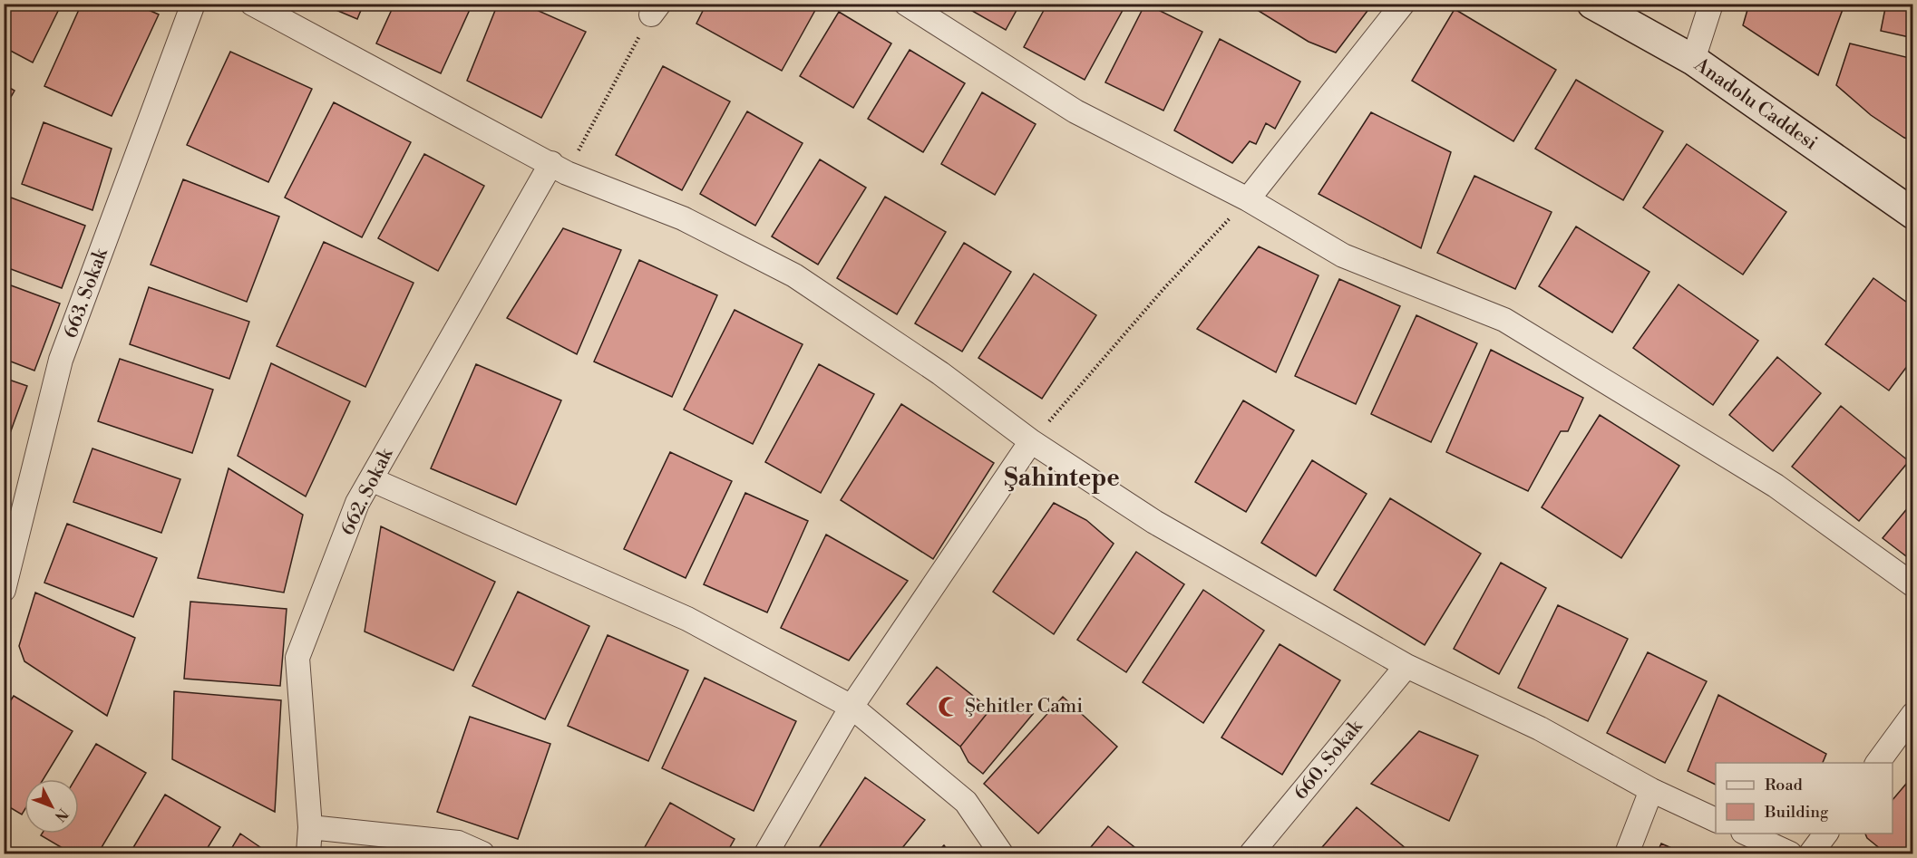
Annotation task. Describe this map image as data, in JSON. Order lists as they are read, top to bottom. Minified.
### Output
{"streets":{"street":["Anadolu Caddesi","663. Sokak","662. Sokak","660. Sokak"]},"districts":["Şahintepe"],"places":{"mosque":["Şehitler Cami"]},"legend":["Road","Building"],"north":"bottom right"}
